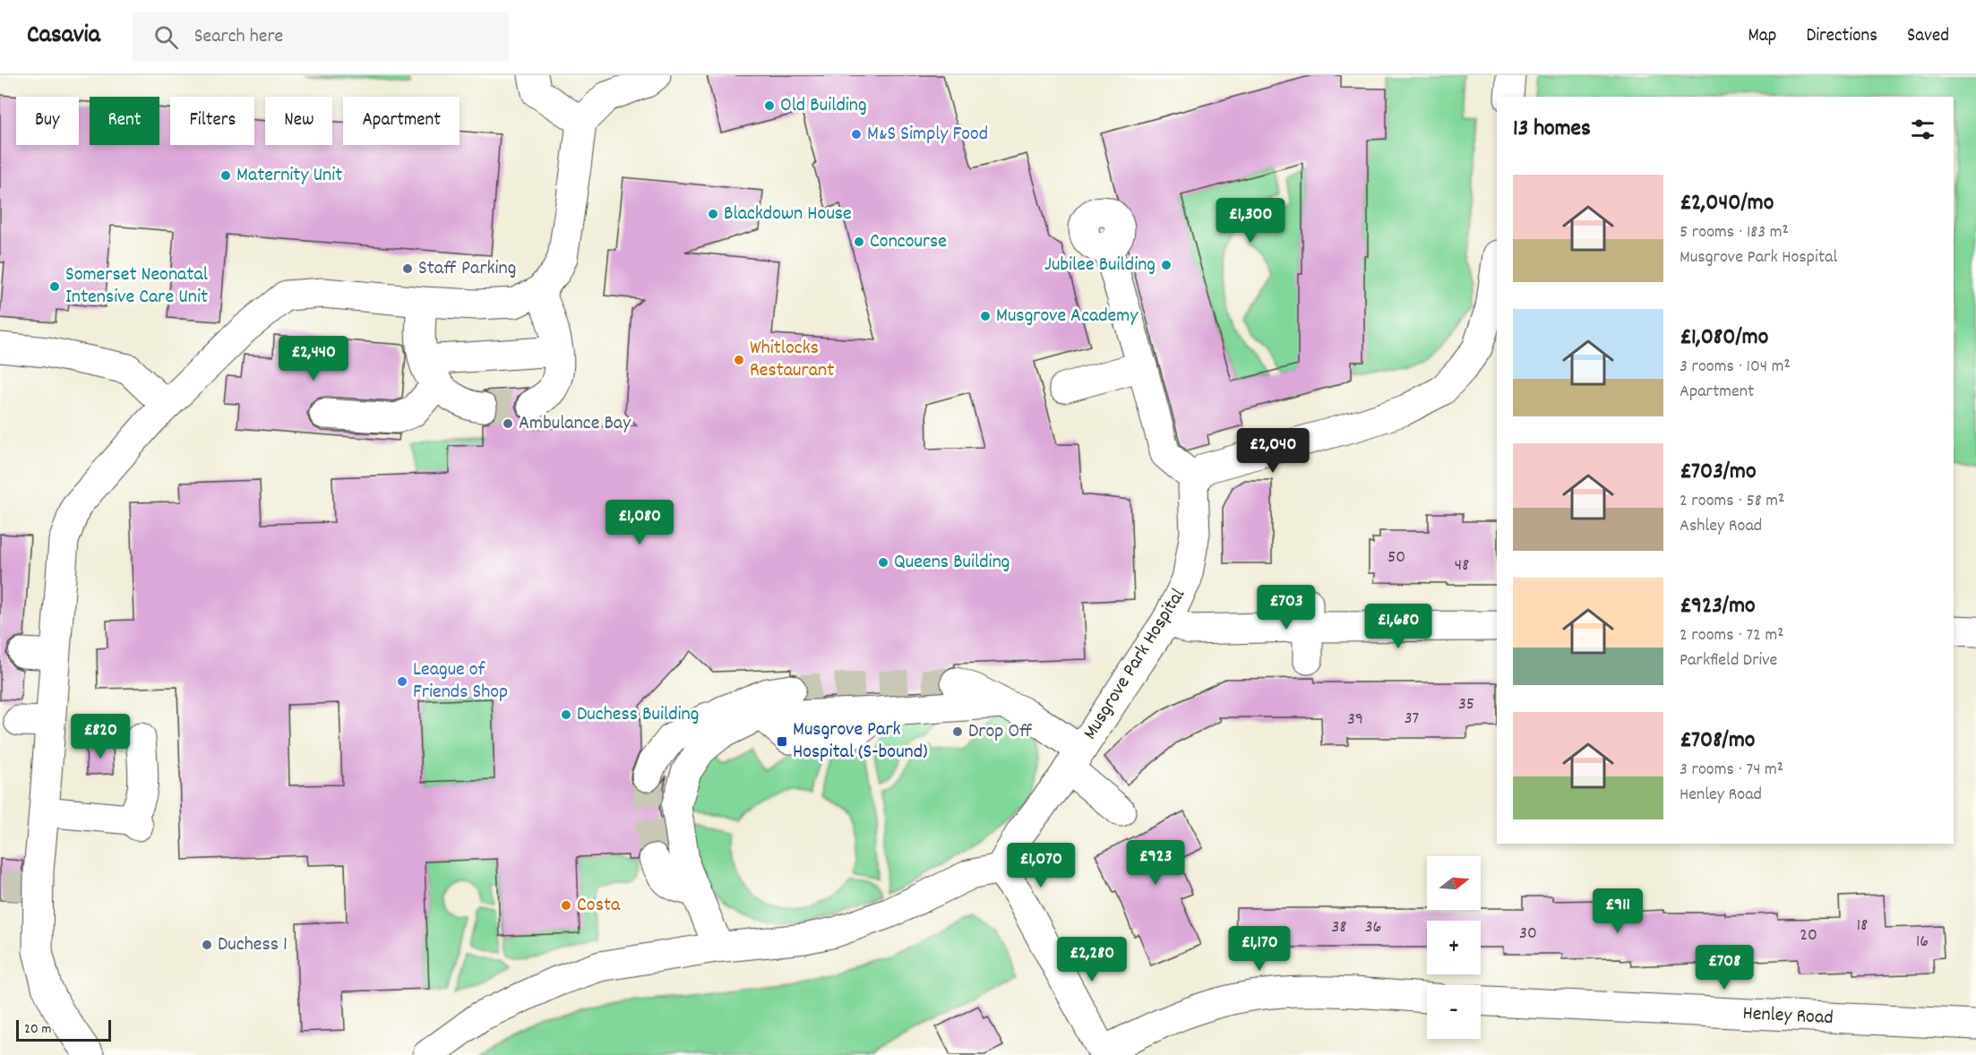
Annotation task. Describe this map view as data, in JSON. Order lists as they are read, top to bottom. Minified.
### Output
{"streets":{"street":["Musgrove Park Hospital","Henley Road"]},"places":{"other":["Old Building","M&S Simply Food","Maternity Unit","Blackdown House","Concourse","Jubilee Building","Staff Parking","Somerset Neonatal Intensive Care Unit","Musgrove Academy","Whitlocks Restaurant","Ambulance Bay","Queens Building","League of Friends Shop","Duchess Building","Drop Off","Costa","Duchess 1"],"transit":["Musgrove Park Hospital (S-bound)"]},"house_numbers":["50","48","35","37","39","18","38","36","30","20","16"],"scale_bar":"20 m","north":"right","page":{"header":"Casavia","search":"Search here","nav":["Map","Directions","Saved"],"chip":["Buy","Rent","Filters","New","Apartment"],"heading":"13 homes","list":[{"name":"£2,040/mo","note":"5 rooms · 183 m² · Musgrove Park Hospital"},{"name":"£1,080/mo","note":"3 rooms · 104 m² · Apartment"},{"name":"£703/mo","note":"2 rooms · 58 m² · Ashley Road"},{"name":"£923/mo","note":"2 rooms · 72 m² · Parkfield Drive"},{"name":"£708/mo","note":"3 rooms · 74 m² · Henley Road"}],"price":["£1,300","£2,440","£2,040","£1,080","£703","£1,680","£820","£923","£1,070","£911","£1,170","£2,280","£708"],"map_buttons":["+","−"],"scale":"20 m"}}
